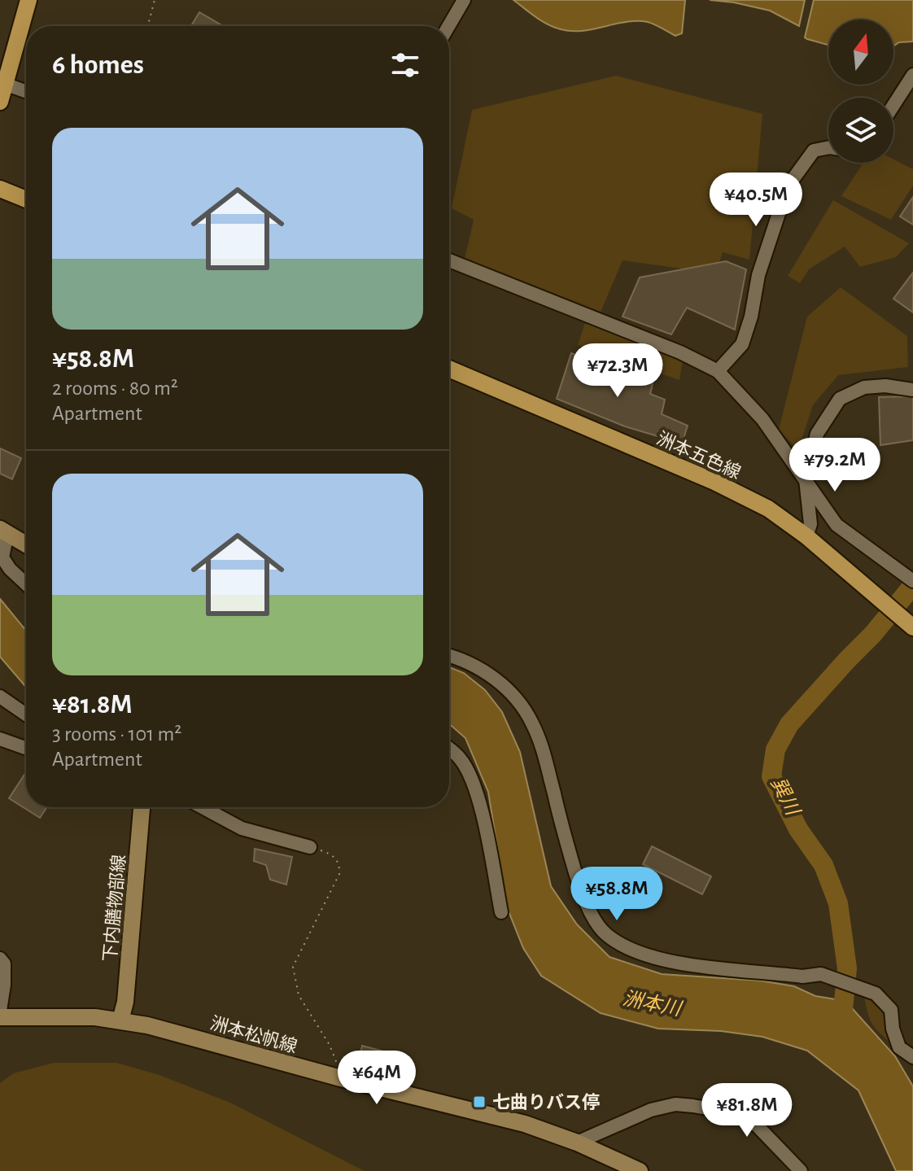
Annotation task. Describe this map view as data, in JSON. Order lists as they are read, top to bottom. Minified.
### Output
{"streets":{"main road":["洲本五色線","下内膳物部線","洲本松帆線"]},"crossings":[["下内膳物部線","洲本松帆線"]],"water":["巽川","洲本川"],"places":{"transit":["七曲りバス停"]},"north":"top","page":{"heading":"6 homes","list":[{"name":"¥58.8M","note":"2 rooms · 80 m² · Apartment"},{"name":"¥81.8M","note":"3 rooms · 101 m² · Apartment"}],"price":["¥40.5M","¥72.3M","¥79.2M","¥58.8M","¥64M","¥81.8M"]}}
